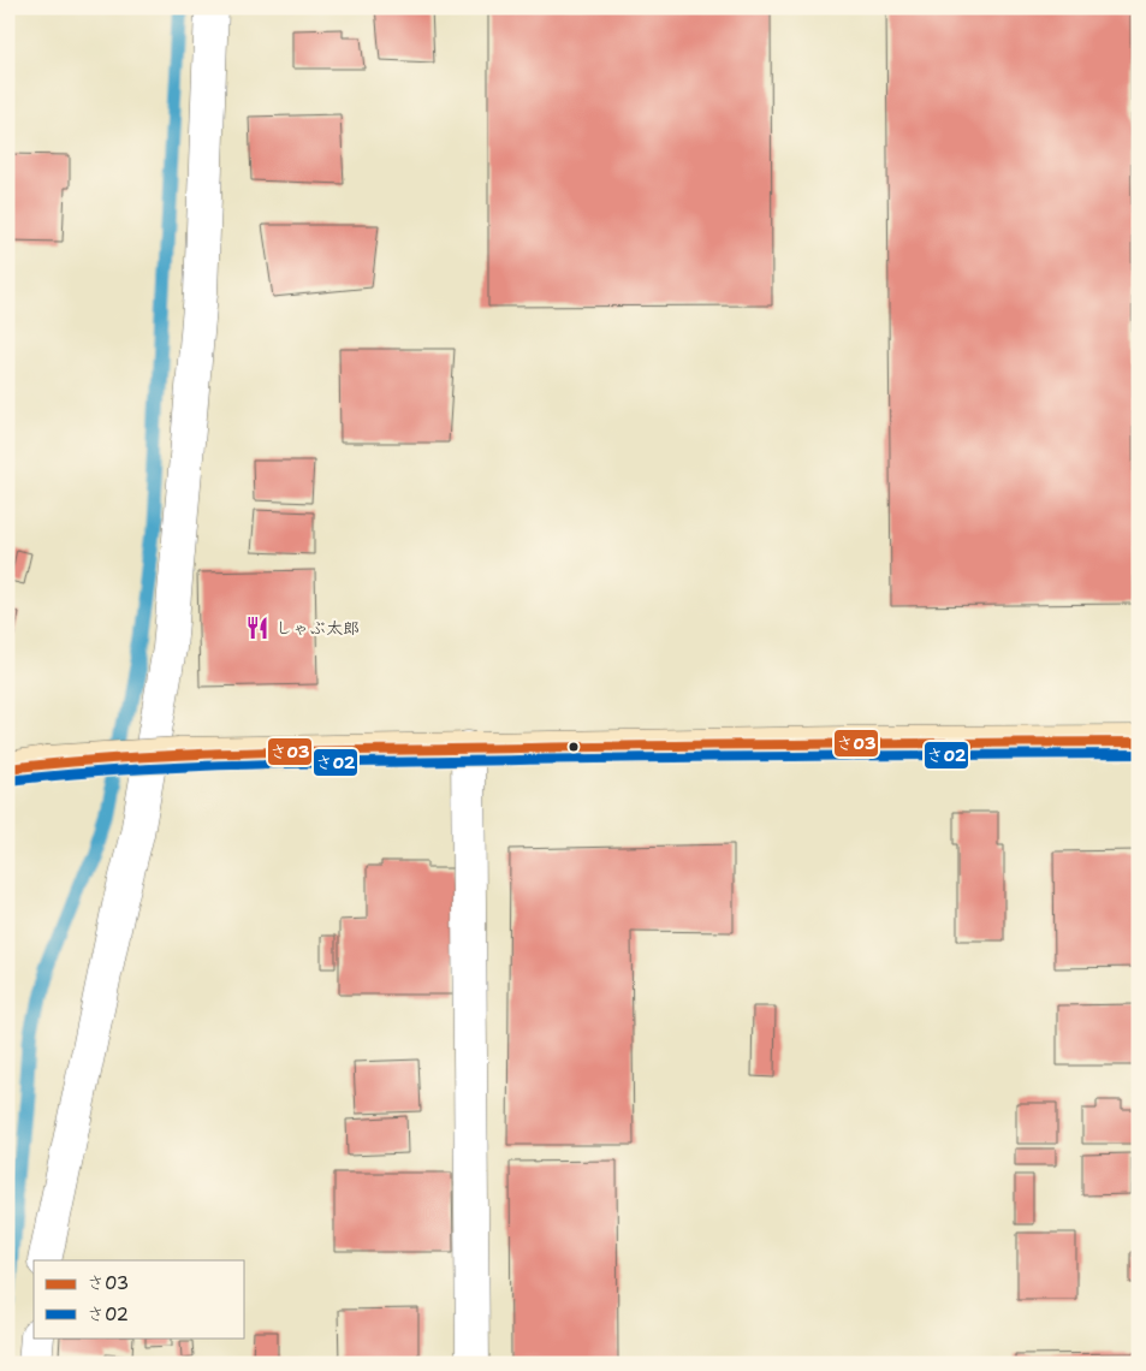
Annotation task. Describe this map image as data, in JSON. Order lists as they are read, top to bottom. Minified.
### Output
{"places":{"restaurant":["しゃぶ太郎"]},"lines":["transit line さ03","transit line さ02"],"legend":["さ03","さ02"]}
